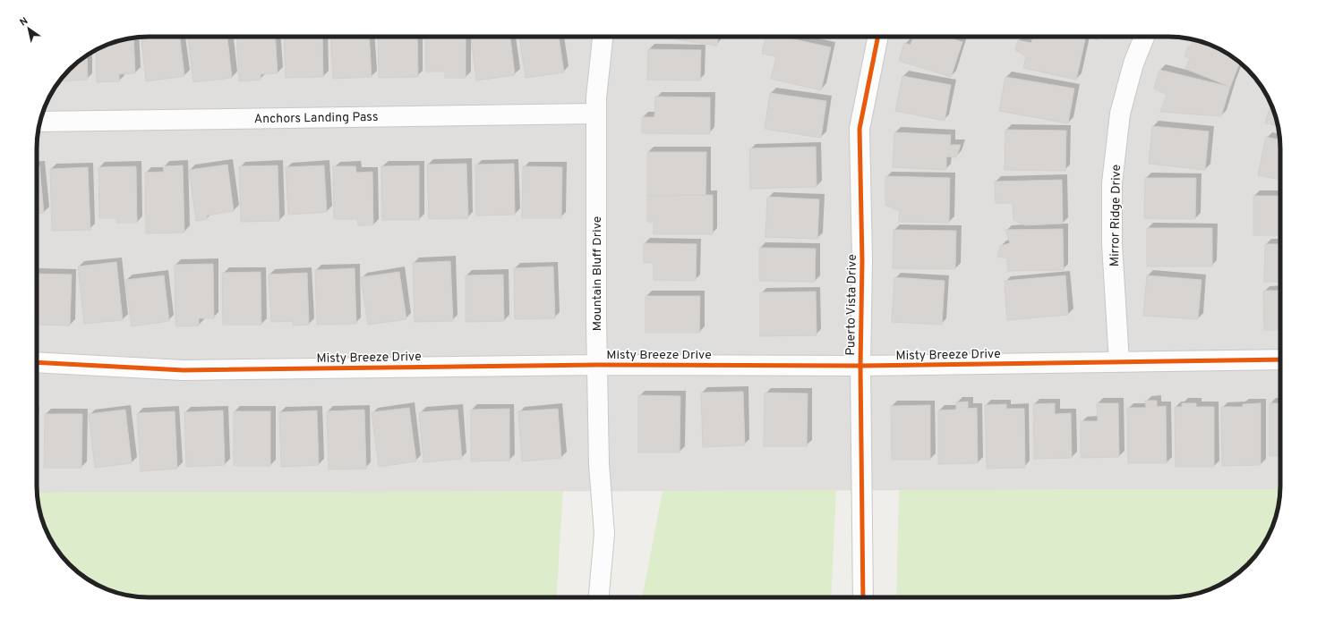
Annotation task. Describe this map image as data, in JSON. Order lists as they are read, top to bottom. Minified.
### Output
{"streets":{"street":["Anchors Landing Pass","Mirror Ridge Drive","Mountain Bluff Drive","Puerto Vista Drive","Misty Breeze Drive"]},"crossings":[["Anchors Landing Pass","Mountain Bluff Drive"],["Mirror Ridge Drive","Misty Breeze Drive"],["Mountain Bluff Drive","Misty Breeze Drive"],["Puerto Vista Drive","Misty Breeze Drive"]],"north":"top left"}
